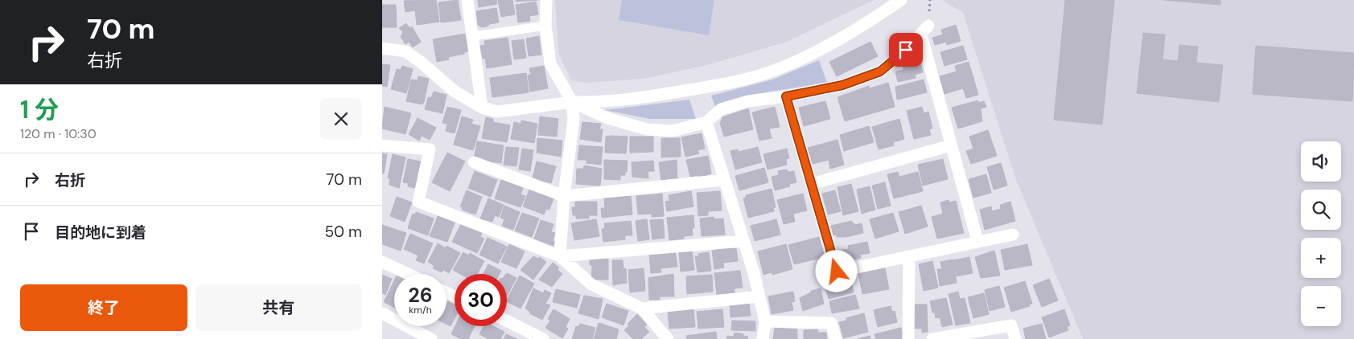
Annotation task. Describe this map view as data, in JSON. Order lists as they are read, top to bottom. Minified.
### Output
{"page":{"turn":["70 m","右折"],"heading":["1 分","120 m · 10:30"],"map_buttons":["+","−"],"list":[{"name":"右折","value":"70 m"},{"name":"目的地に到着","value":"50 m"}],"speed":"26 km/h","limit":"30","buttons":["終了","共有"]}}
